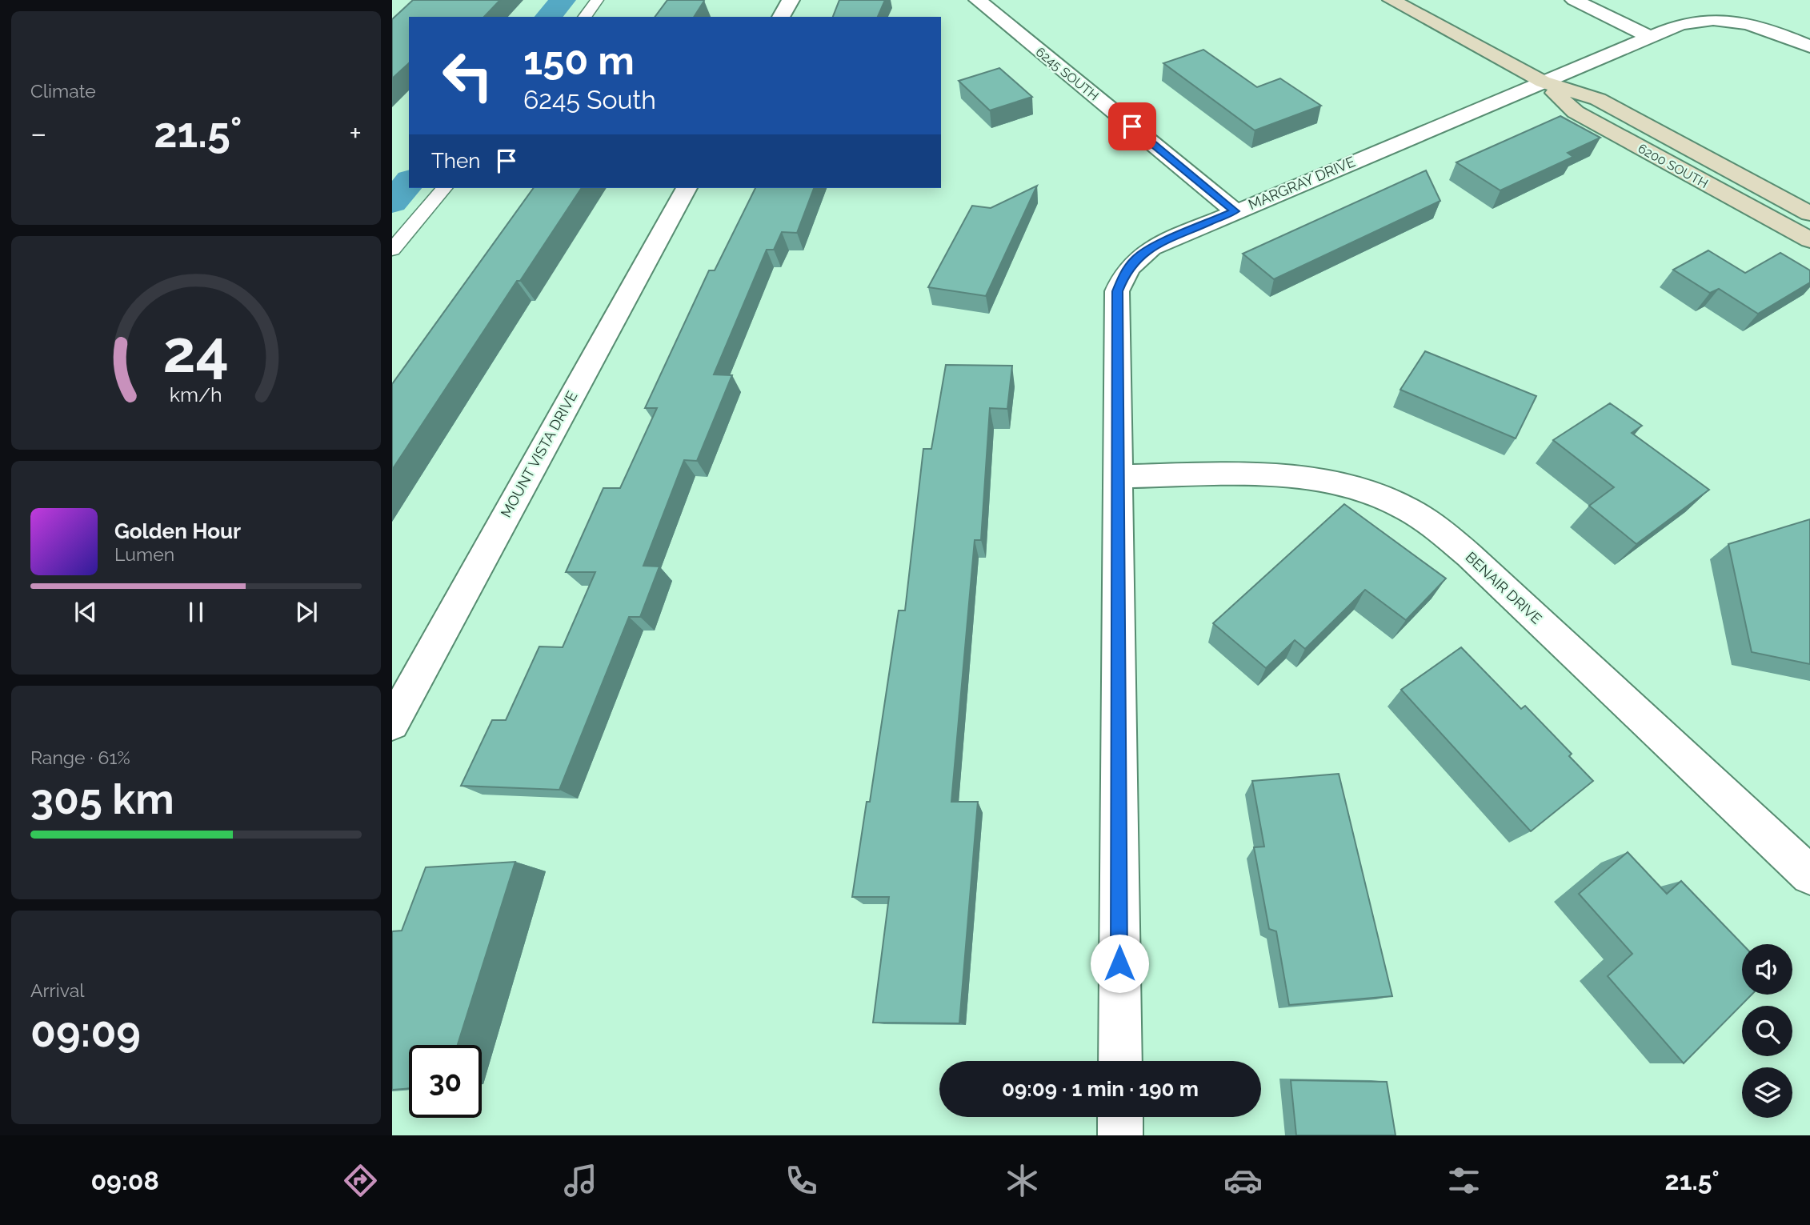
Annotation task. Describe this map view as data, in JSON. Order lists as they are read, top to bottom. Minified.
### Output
{"streets":{"main road":["6200 SOUTH"],"street":["6245 SOUTH","MARGRAY DRIVE","MOUNT VISTA DRIVE","BENAIR DRIVE"]},"crossings":[["6245 SOUTH","MARGRAY DRIVE"],["6200 SOUTH","MARGRAY DRIVE"],["MARGRAY DRIVE","BENAIR DRIVE"]],"page":{"tile":["Climate",["Range · 61%","305 km"],["Arrival","09:09"]],"turn":["150 m","6245 South"],"heat":["−","21.5°","+"],"then":"Then","song":["Golden Hour","Lumen"],"limit":"30","trip":"09:09 · 1 min · 190 m","tabs":["09:08","21.5°"],"gauge":["24","km/h"]}}
